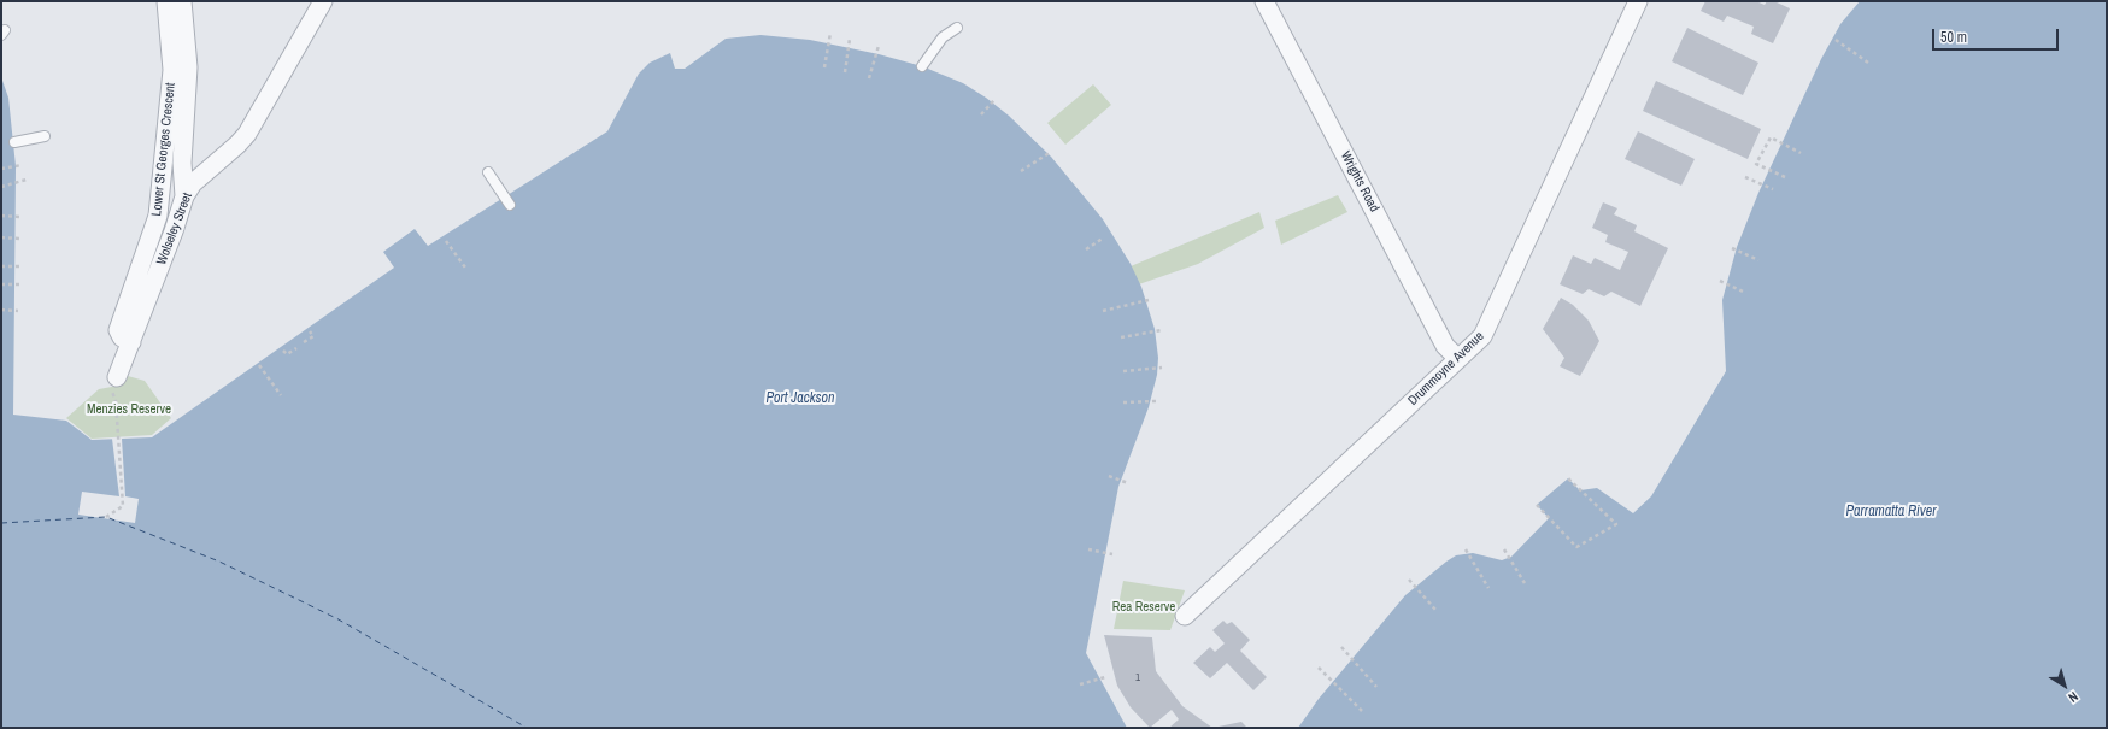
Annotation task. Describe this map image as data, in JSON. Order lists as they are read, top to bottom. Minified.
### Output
{"streets":{"street":["Lower St Georges Crescent","Wrights Road","Wolseley Street","Drummoyne Avenue"]},"crossings":[["Lower St Georges Crescent","Wolseley Street"],["Wrights Road","Drummoyne Avenue"]],"water":["Port Jackson","Parramatta River"],"parks":["Menzies Reserve","Rea Reserve"],"house_numbers":["1"],"scale_bar":"50 m","north":"bottom right"}
